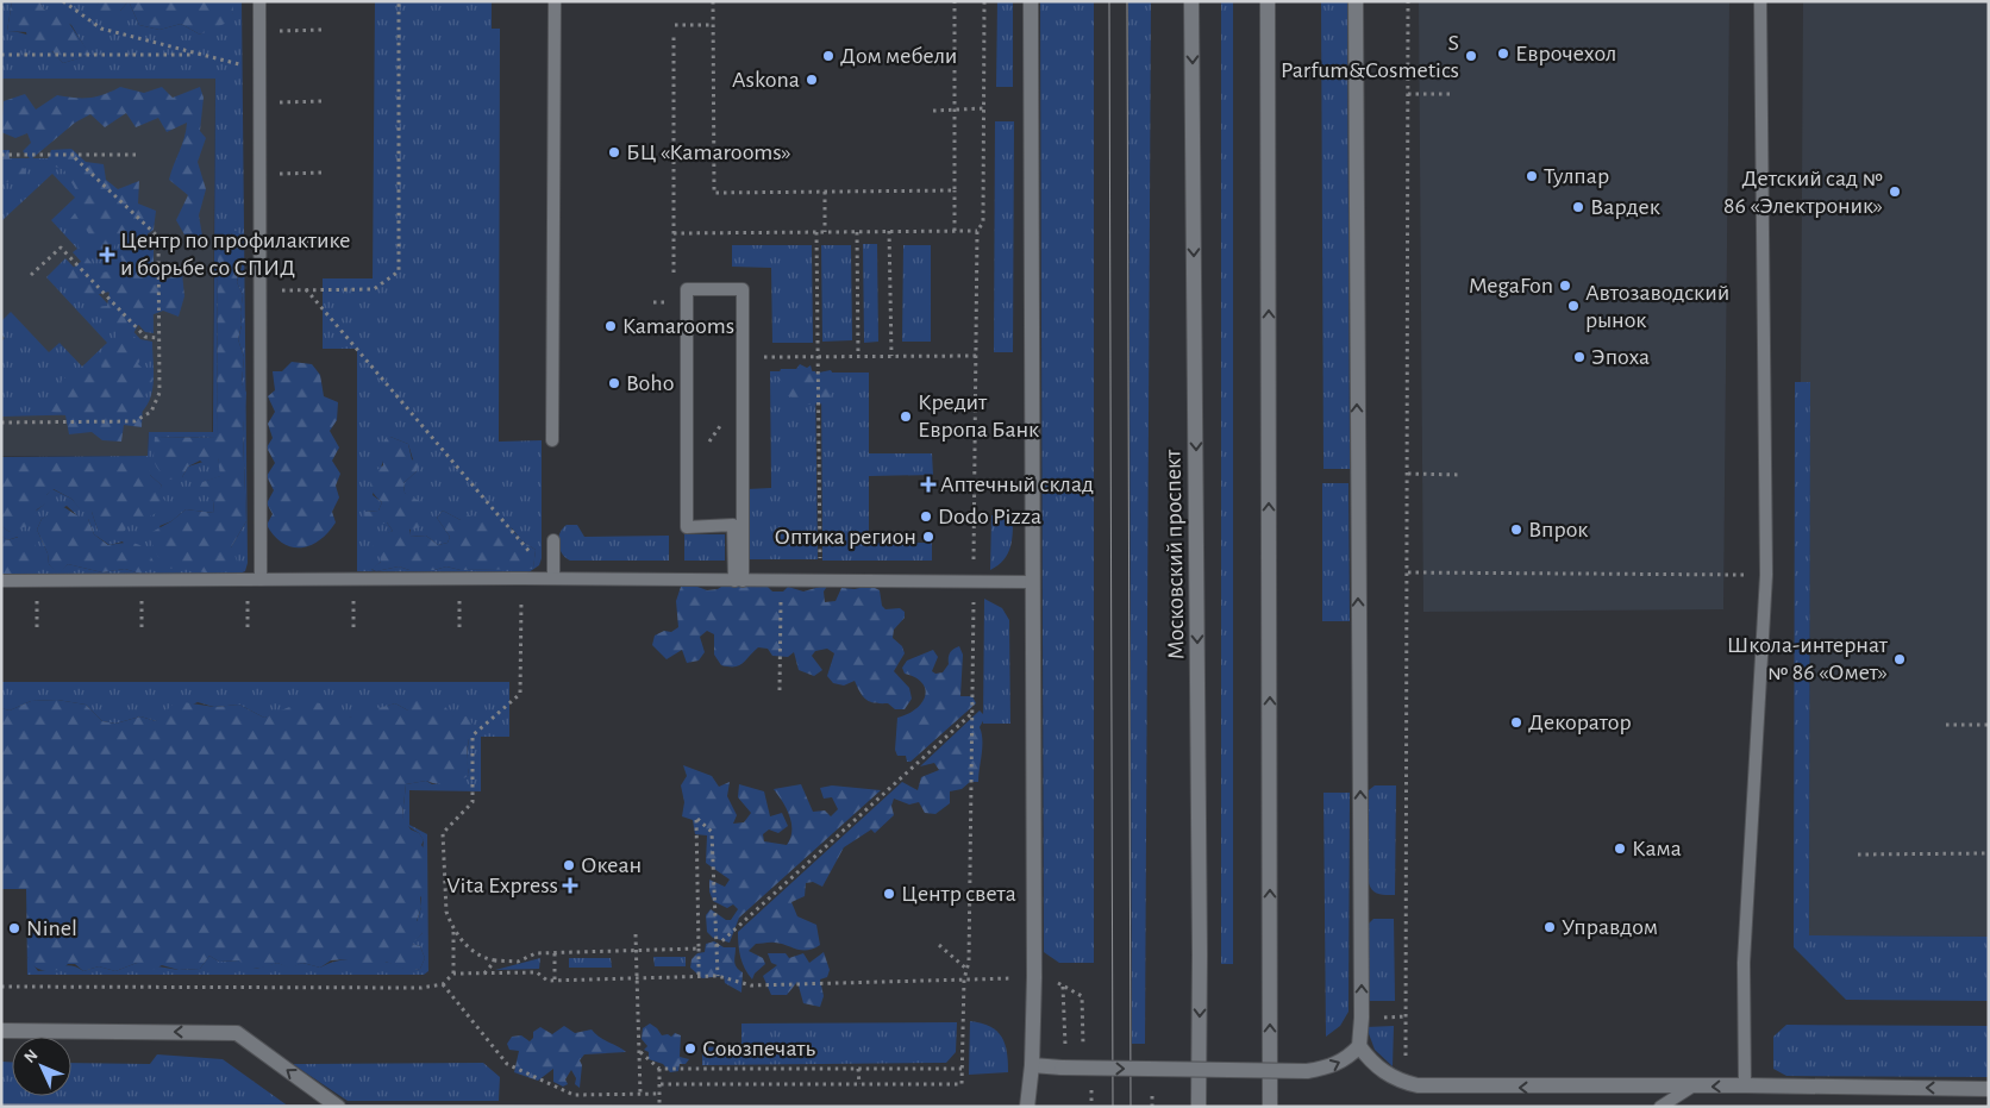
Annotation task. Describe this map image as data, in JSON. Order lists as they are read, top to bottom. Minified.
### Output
{"streets":{"main road":["Московский проспект"]},"places":{"other":["Еврочехол","Дом мебели","S Parfum&Cosmetics","Askona","БЦ «Kamarooms»","Тулпар","Детский сад № 86 «Электроник»","Вардек","MegaFon","Автозаводский рынок","Kamarooms","Эпоха","Boho","Кредит Европа Банк","Dodo Pizza","Впрок","Оптика регион","Школа-интернат № 86 «Омет»","Декоратор","Кама","Океан","Центр света","Управдом","Ninel","Союзпечать"],"health":["Центр по профилактике и борьбе со СПИД","Аптечный склад","Vita Express"]},"north":"top left"}
